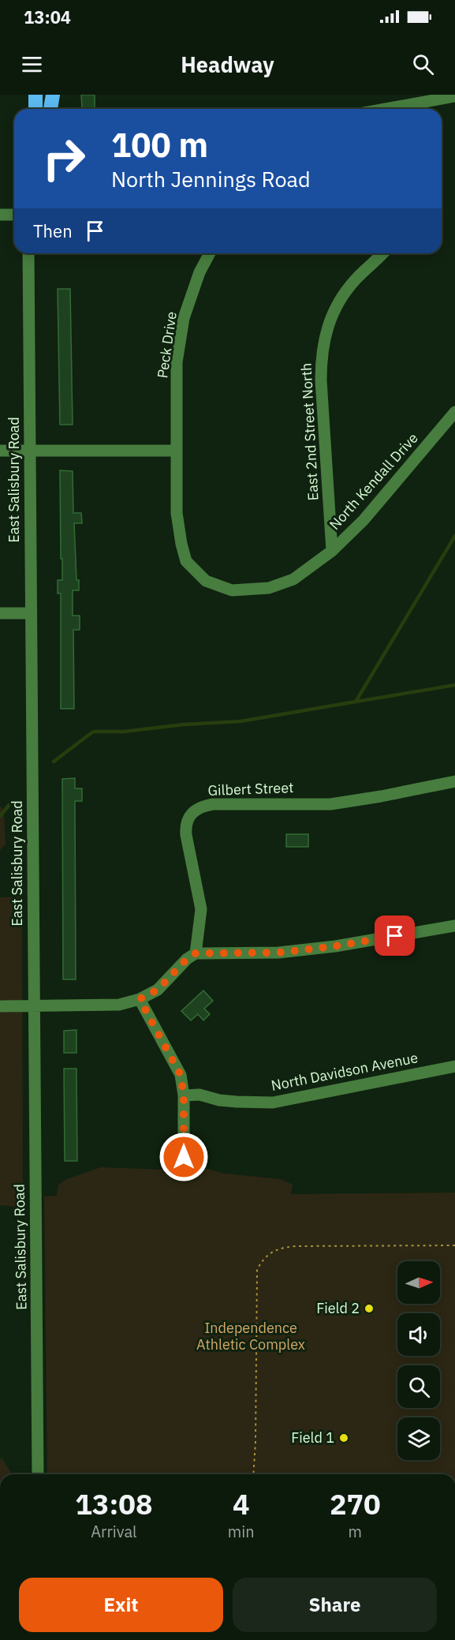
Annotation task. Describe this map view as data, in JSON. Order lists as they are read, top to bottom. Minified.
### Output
{"streets":{"street":["Peck Drive","East 2nd Street North","East Salisbury Road","North Kendall Drive","Gilbert Street","North Davidson Avenue"]},"crossings":[["Peck Drive","North Kendall Drive"],["East 2nd Street North","North Kendall Drive"]],"parks":["Independence Athletic Complex"],"places":["Field 2","Field 1"],"north":"right","page":{"status":"13:04","header":"Headway","turn":["100 m","North Jennings Road"],"then":"Then","eta":["13:08","Arrival","4","min","270","m"],"buttons":["Exit","Share"]}}
